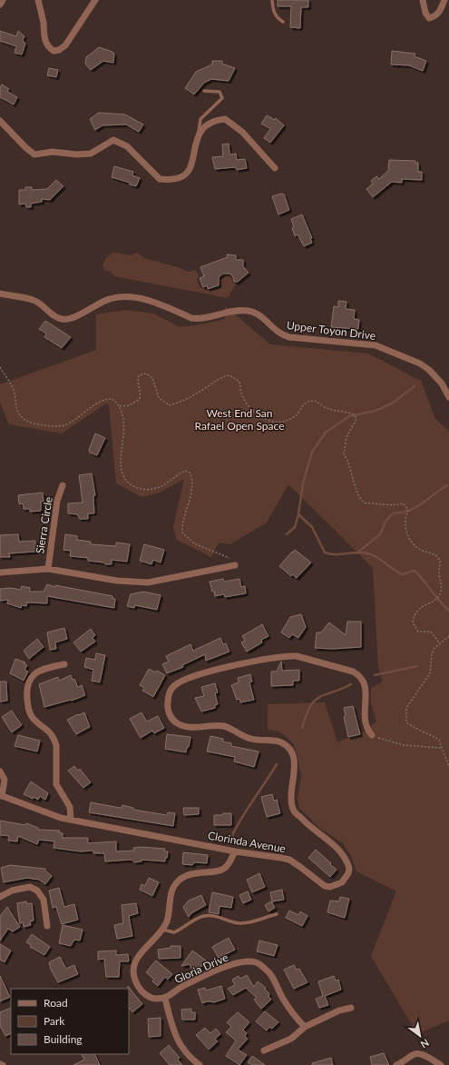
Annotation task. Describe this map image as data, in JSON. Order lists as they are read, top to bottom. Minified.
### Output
{"streets":{"street":["Upper Toyon Drive","Sierra Circle","Clorinda Avenue","Gloria Drive"]},"parks":["West End San Rafael Open Space"],"legend":["Road","Park","Building"],"north":"bottom right"}
